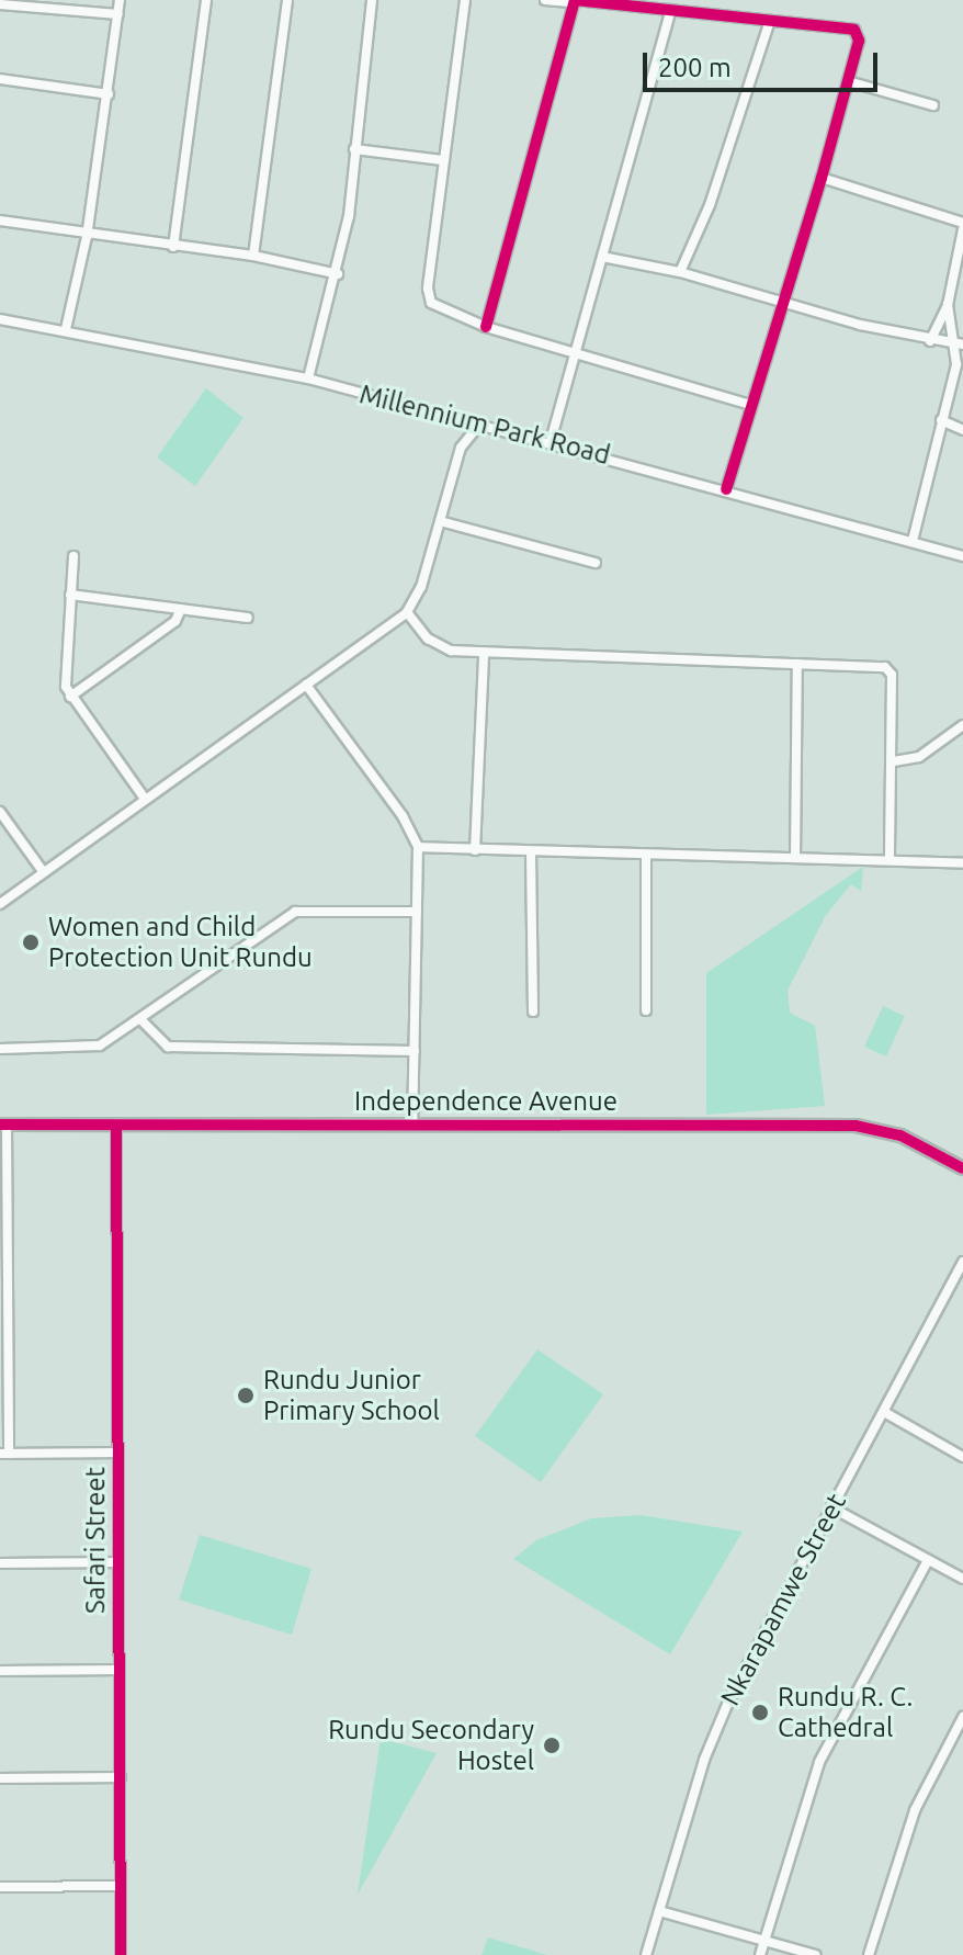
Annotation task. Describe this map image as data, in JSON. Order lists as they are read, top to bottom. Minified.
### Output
{"streets":{"street":["Millennium Park Road","Independence Avenue","Safari Street","Nkarapamwe Street"]},"crossings":[["Independence Avenue","Safari Street"]],"places":["Women and Child Protection Unit Rundu","Rundu Junior Primary School","Rundu R. C. Cathedral","Rundu Secondary Hostel"],"scale_bar":"200 m"}
